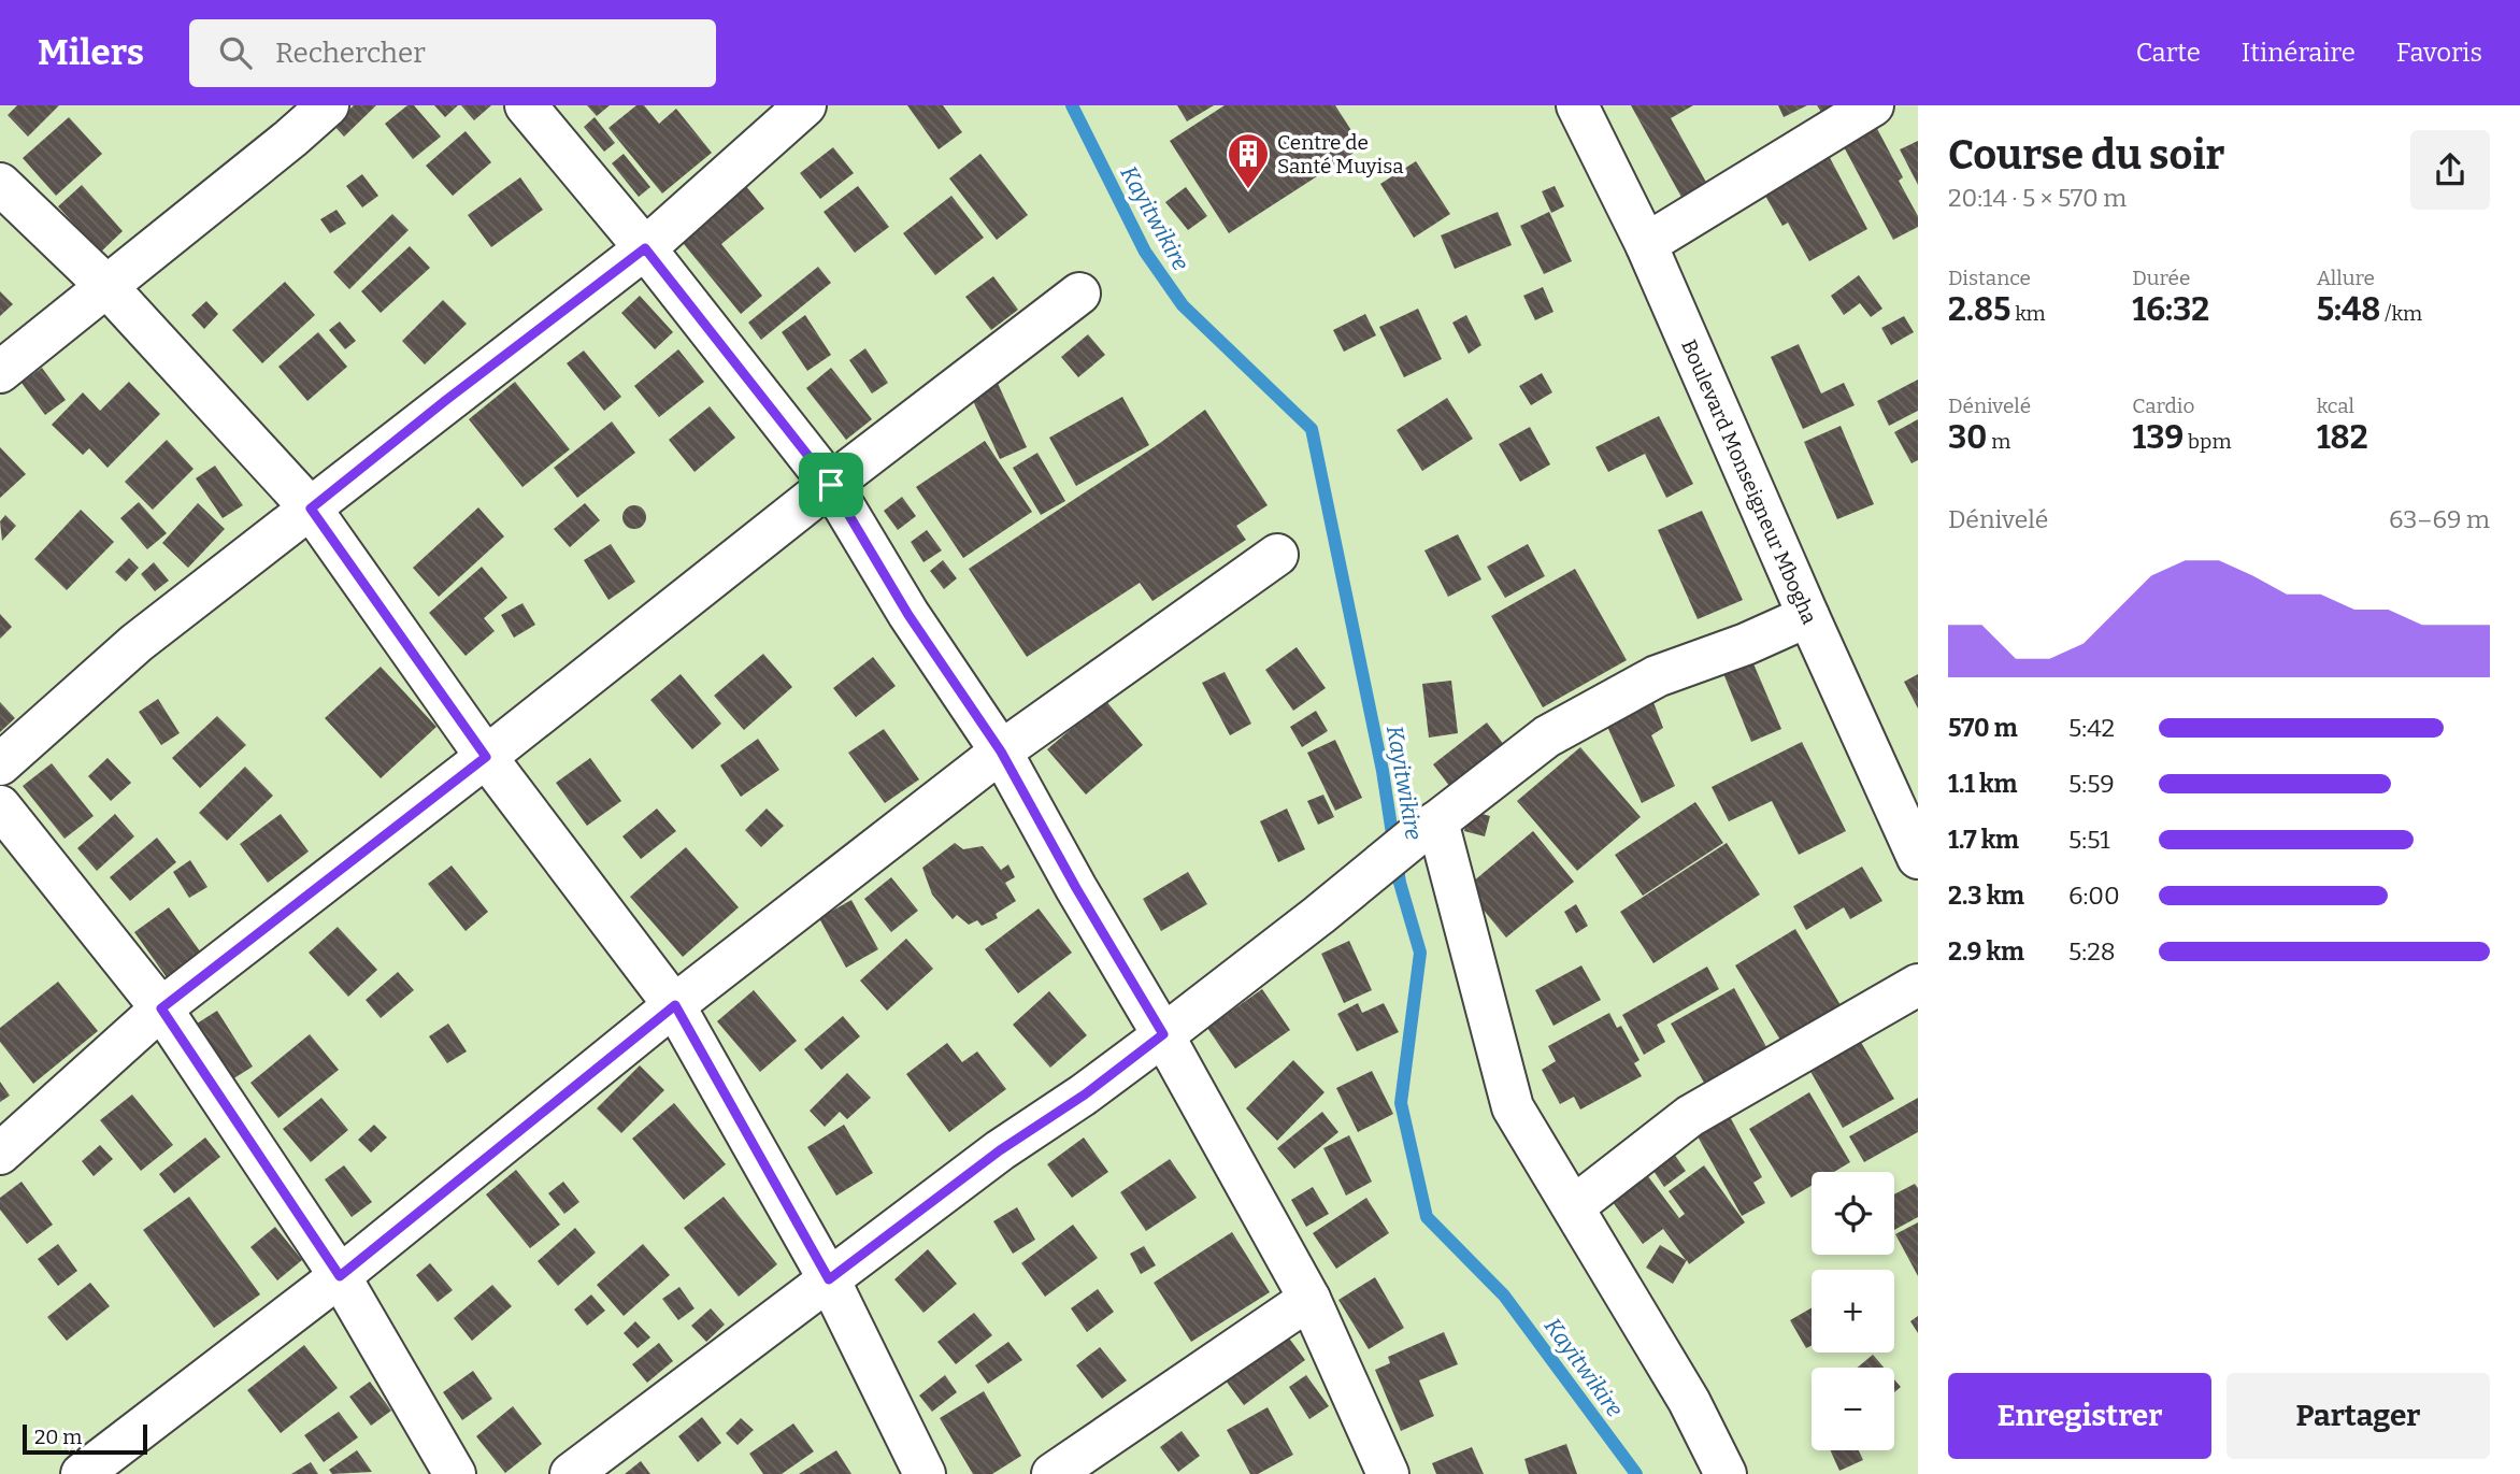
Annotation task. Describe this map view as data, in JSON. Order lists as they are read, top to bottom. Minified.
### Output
{"streets":{"street":["Boulevard Monseigneur Mbogha"]},"water":["Kayitwikire"],"places":{"building":["Centre de Santé Muyisa"]},"scale_bar":"20 m","page":{"header":"Milers","search":"Rechercher","nav":["Carte","Itinéraire","Favoris"],"heading":["Course du soir","20:14 · 5 × 570 m"],"stats":[["Distance","2.85 km"],["Durée","16:32"],["Allure","5:48 /km"],["Dénivelé","30 m"],["Cardio","139 bpm"],["kcal","182"]],"chart":["Dénivelé","63–69 m"],"list":[{"name":"570 m","note":"5:42"},{"name":"1.1 km","note":"5:59"},{"name":"1.7 km","note":"5:51"},{"name":"2.3 km","note":"6:00"},{"name":"2.9 km","note":"5:28"}],"map_buttons":["+","−"],"buttons":["Enregistrer","Partager"],"scale":"20 m"}}
